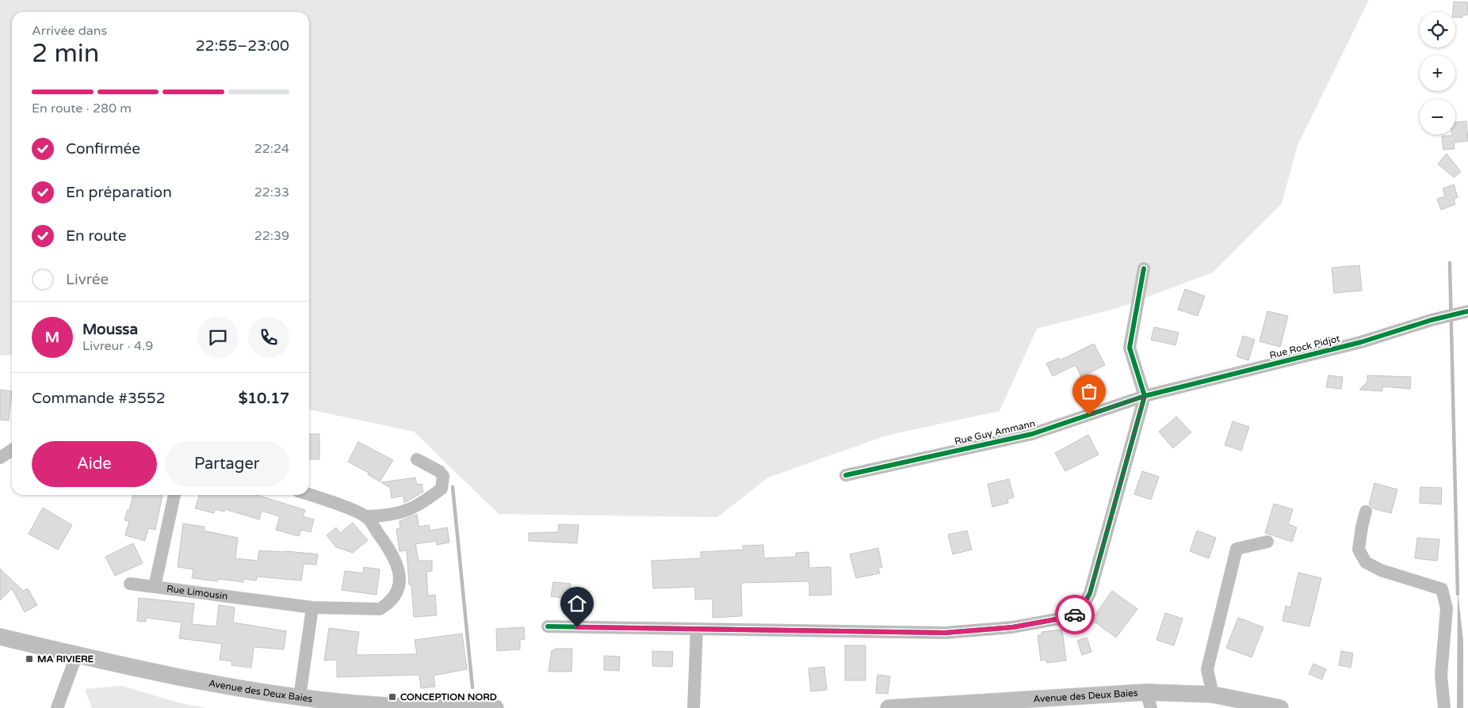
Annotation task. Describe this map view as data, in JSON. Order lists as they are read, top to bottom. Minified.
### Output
{"streets":{"main road":["Avenue des Deux Baies"],"street":["Rue Rock Pidjot","Rue Guy Ammann","Rue Limousin"]},"crossings":[["Rue Rock Pidjot","Rue Guy Ammann"]],"places":{"transit":["MA RIVIERE","CONCEPTION NORD"]},"page":{"map_buttons":["+","−"],"heading":["2 min","Arrivée dans","22:55–23:00"],"panel":["Moussa","Livreur · 4.9","Commande #3552","$10.17"],"bar":"En route · 280 m","list":[["Confirmée","22:24"],["En préparation","22:33"],["En route","22:39"],"Livrée"],"round":"M","buttons":["Aide","Partager"]}}
